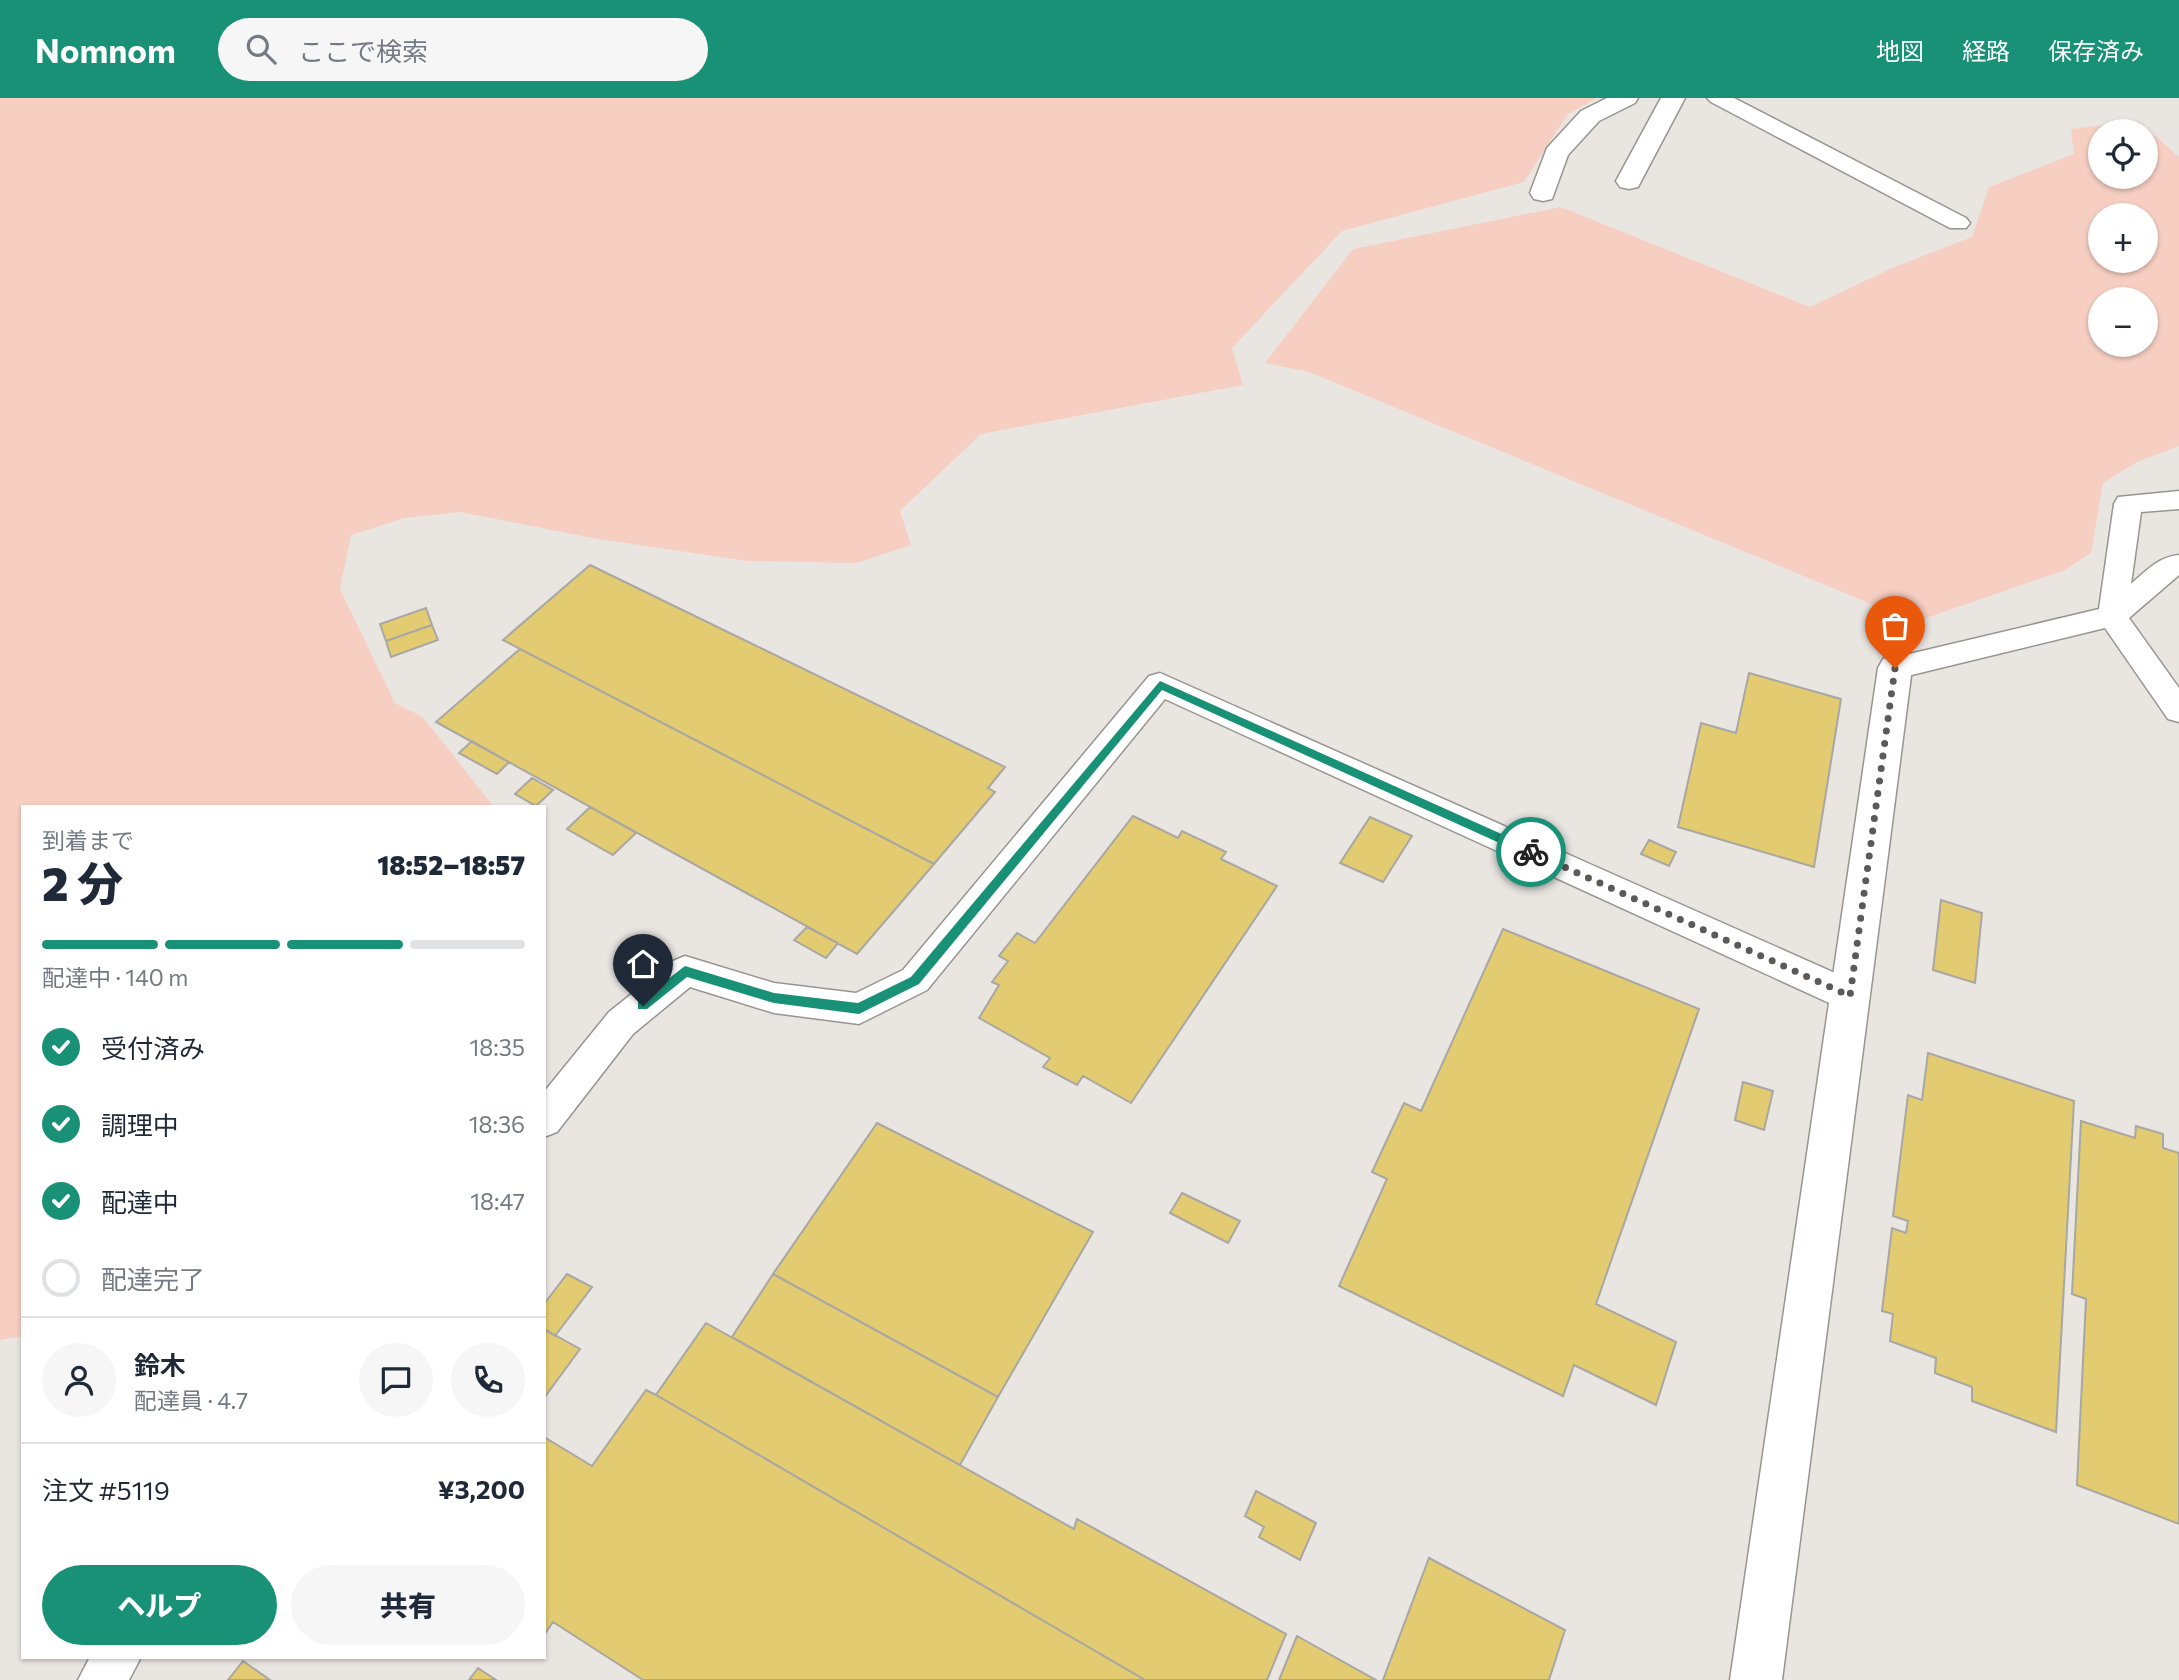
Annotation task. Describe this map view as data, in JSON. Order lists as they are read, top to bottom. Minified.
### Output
{"page":{"header":"Nomnom","search":"ここで検索","nav":["地図","経路","保存済み"],"map_buttons":["+","−"],"heading":["2 分","到着まで","18:52–18:57"],"panel":["鈴木","配達員 · 4.7","注文 #5119","¥3,200"],"bar":"配達中 · 140 m","list":[["受付済み","18:35"],["調理中","18:36"],["配達中","18:47"],"配達完了"],"buttons":["ヘルプ","共有"]}}
